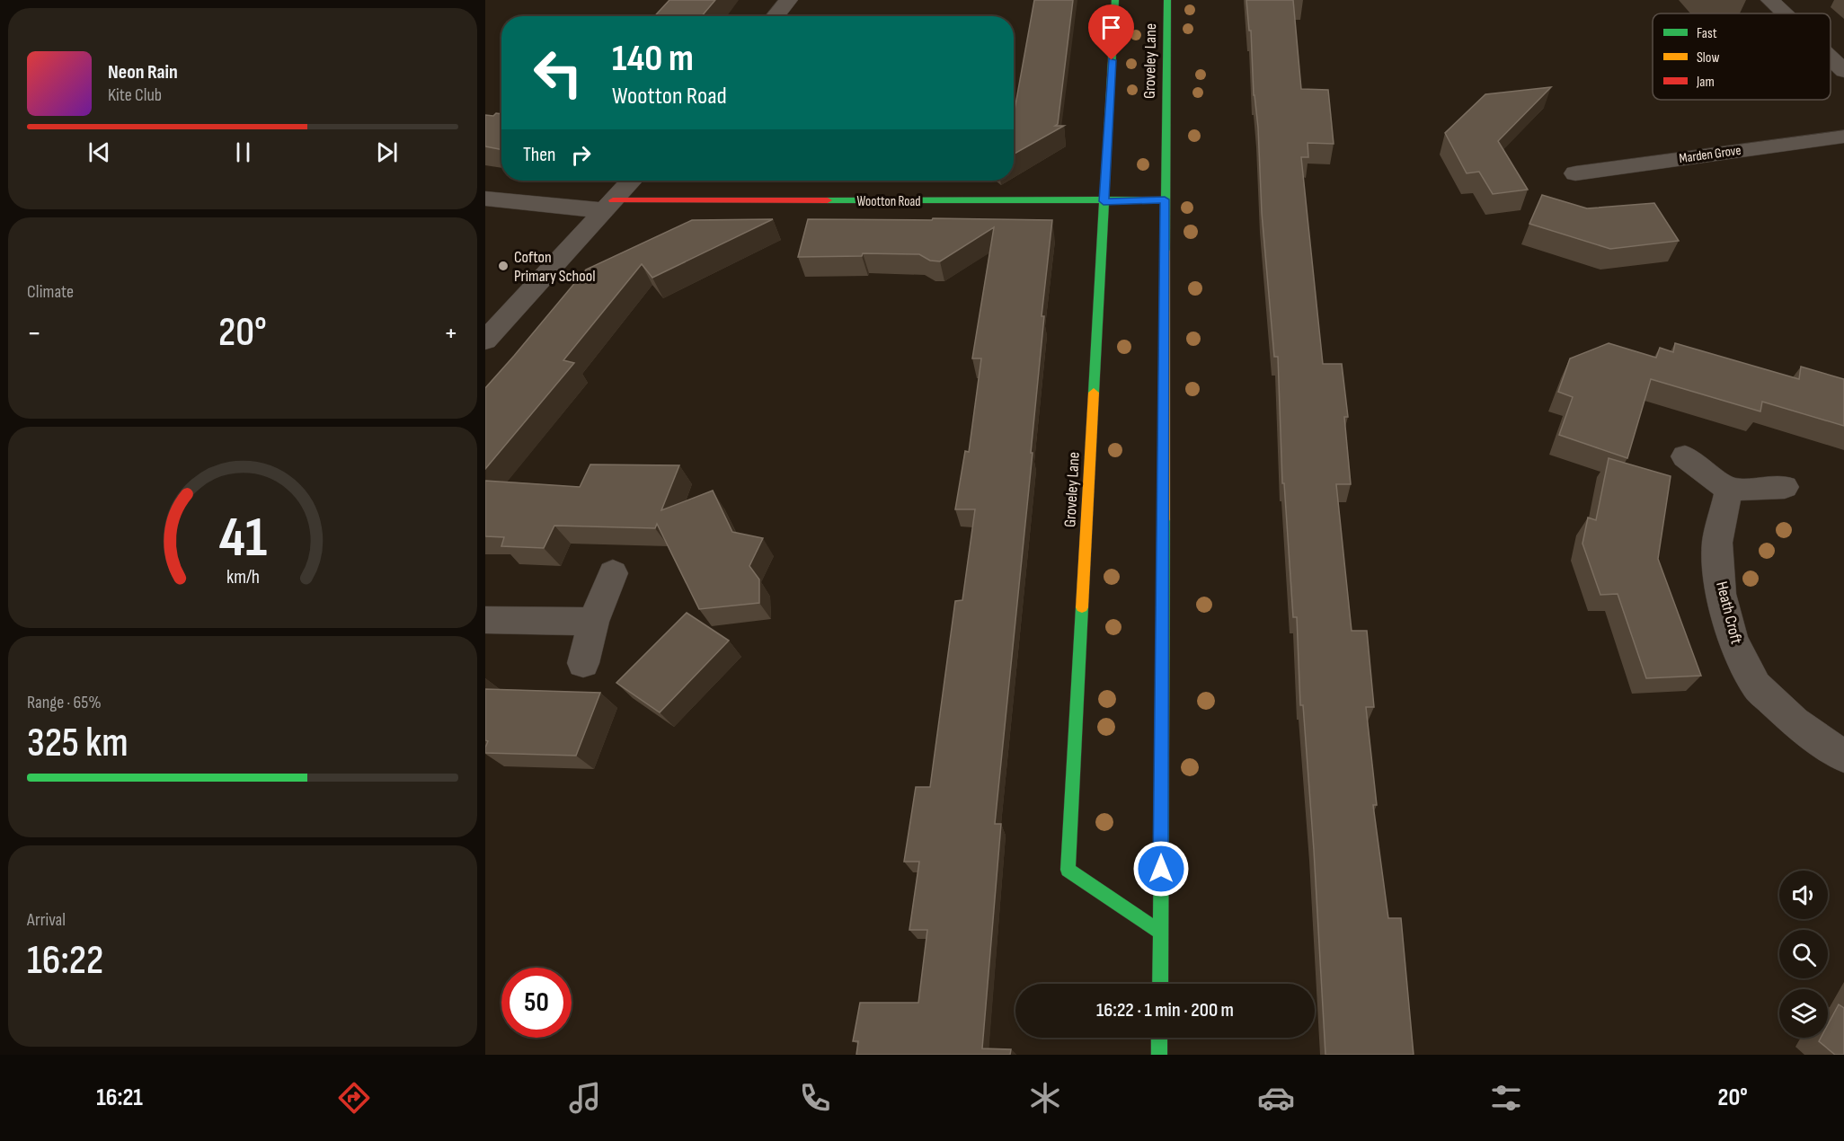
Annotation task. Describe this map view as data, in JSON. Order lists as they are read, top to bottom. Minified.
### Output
{"streets":{"street":["Groveley Lane","Marden Grove","Wootton Road","Heath Croft"]},"crossings":[["Groveley Lane","Wootton Road"]],"places":["Cofton Primary School"],"legend":["Fast","Slow","Jam"],"page":{"turn":["140 m","Wootton Road"],"song":["Neon Rain","Kite Club"],"then":"Then","tile":["Climate",["Range · 65%","325 km"],["Arrival","16:22"]],"heat":["−","20°","+"],"limit":"50","trip":"16:22 · 1 min · 200 m","tabs":["16:21","20°"],"gauge":["41","km/h"]}}
